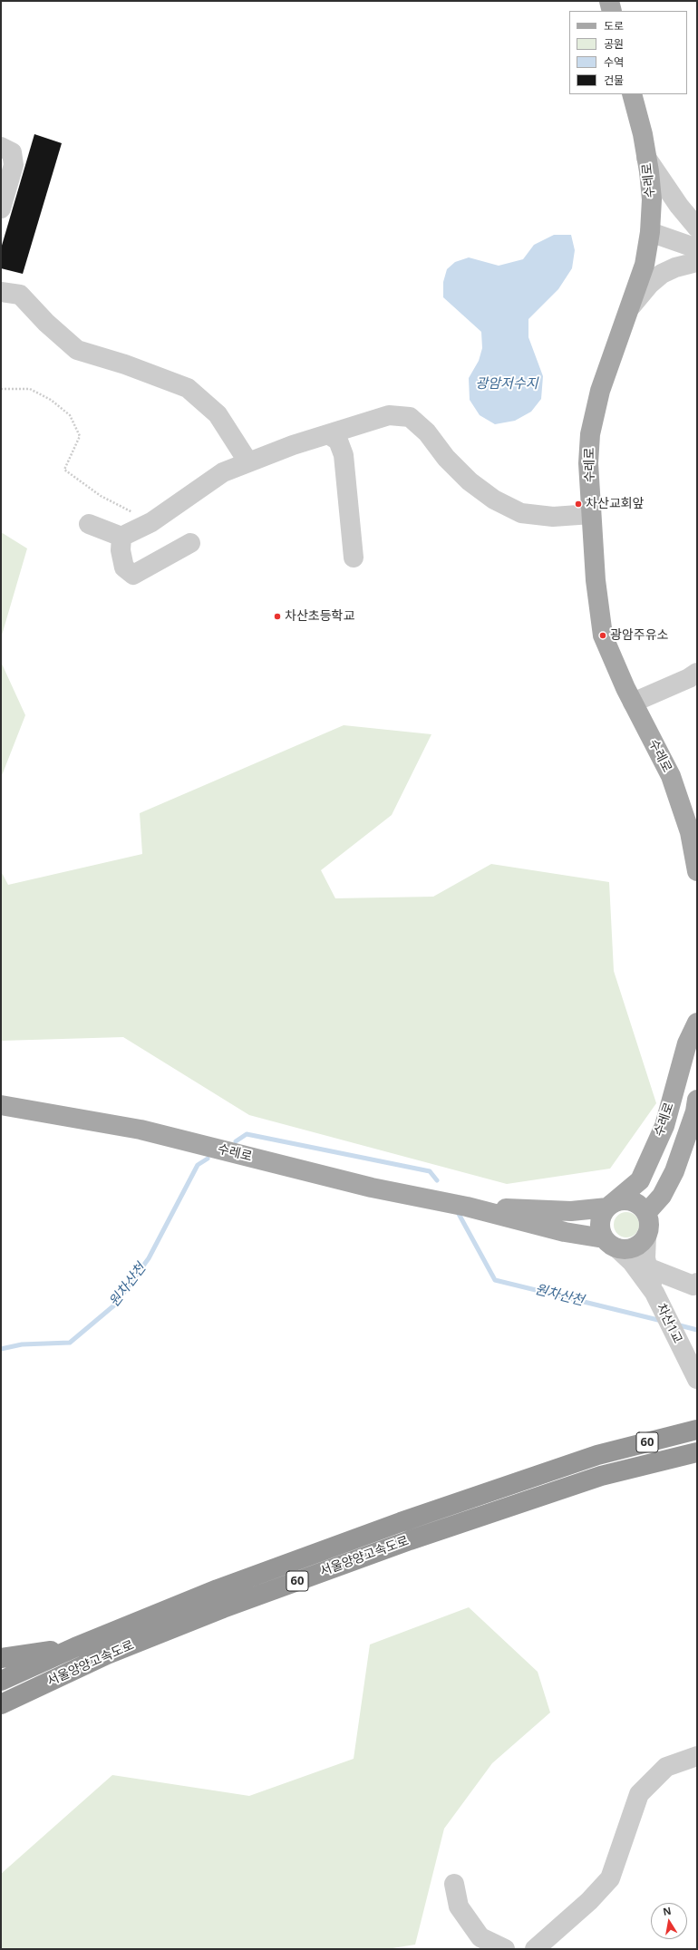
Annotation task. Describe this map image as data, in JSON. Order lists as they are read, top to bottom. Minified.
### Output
{"streets":{"highway":["60","서울양양고속도로"],"main road":["수레로"],"street":["차산1교"]},"water":["광암저수지","원차산천"],"places":["차산교회앞","차산초등학교","광암주유소"],"legend":["도로","공원","수역","건물"],"north":"top"}
